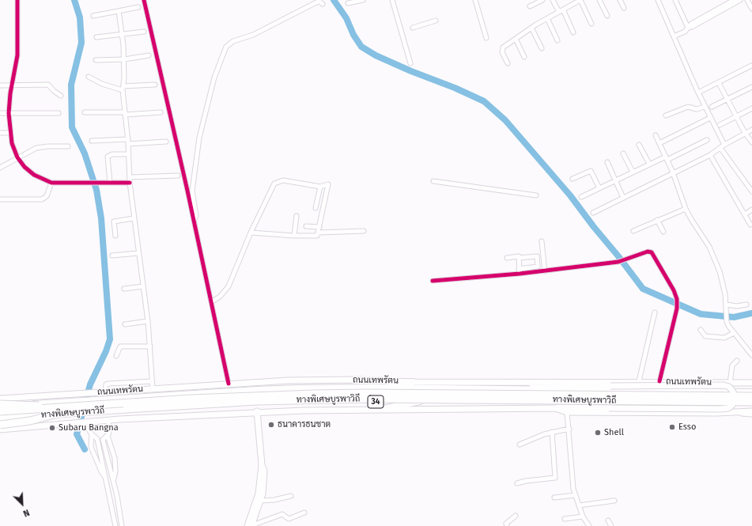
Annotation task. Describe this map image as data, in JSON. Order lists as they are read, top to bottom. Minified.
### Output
{"streets":{"highway":["ถนนเทพรัตน","ทางพิเศษบูรพาวิถี","34"]},"crossings":[["ทางพิเศษบูรพาวิถี","34"]],"places":["ธนาคารธนชาต","Esso","Subaru Bangna","Shell"],"north":"bottom right"}
